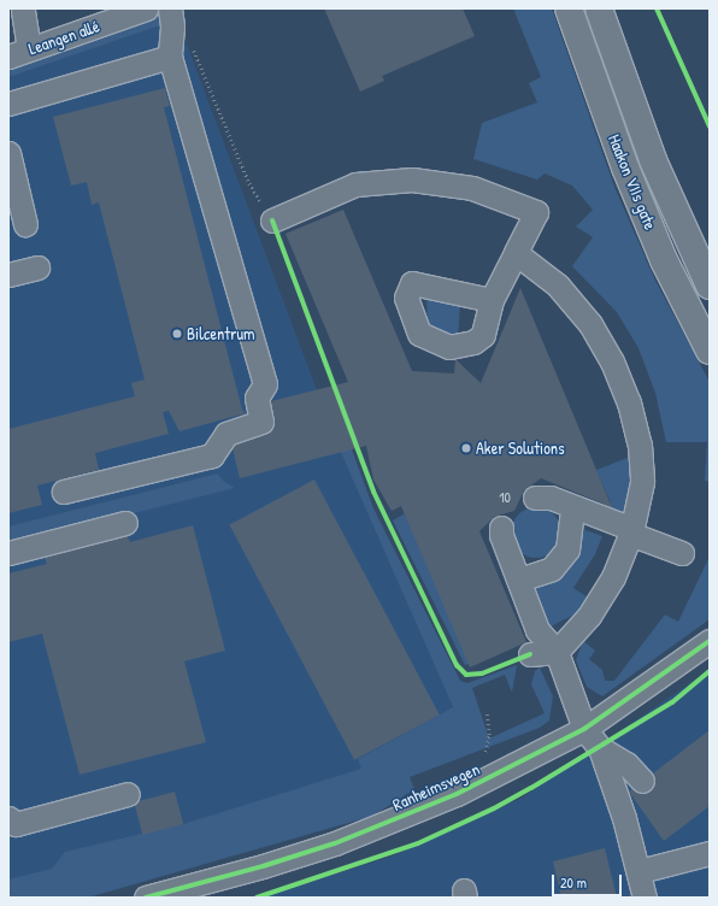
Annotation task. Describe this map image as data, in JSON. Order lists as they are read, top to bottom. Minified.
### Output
{"streets":{"main road":["Haakon VIIs gate"],"street":["Leangen allé","Ranheimsvegen"]},"places":["Bilcentrum","Aker Solutions"],"house_numbers":["10"],"scale_bar":"20 m"}
